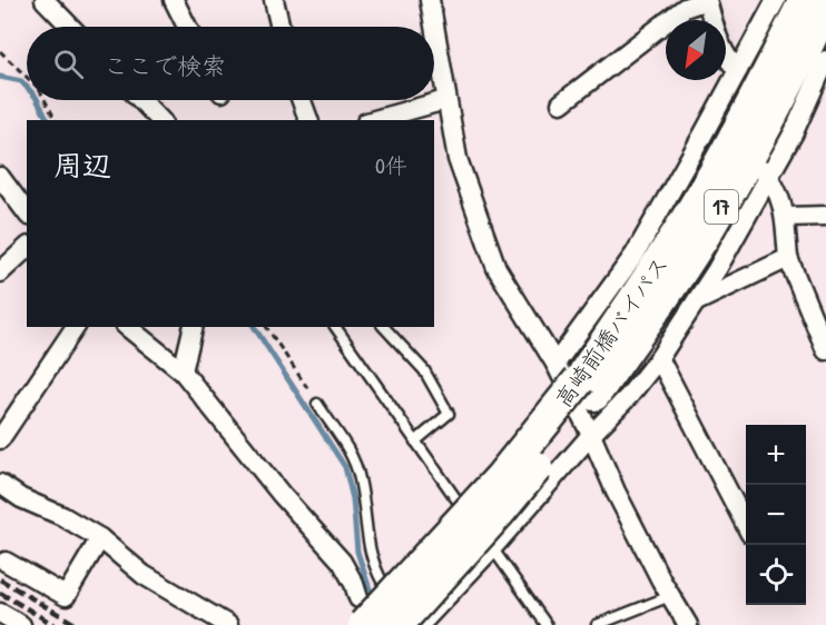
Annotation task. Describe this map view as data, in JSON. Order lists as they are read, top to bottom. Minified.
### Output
{"streets":{"highway":["17","高崎前橋バイパス"]},"north":"bottom left","page":{"search":"ここで検索","heading":["周辺","0件"],"map_buttons":["+","−"]}}
